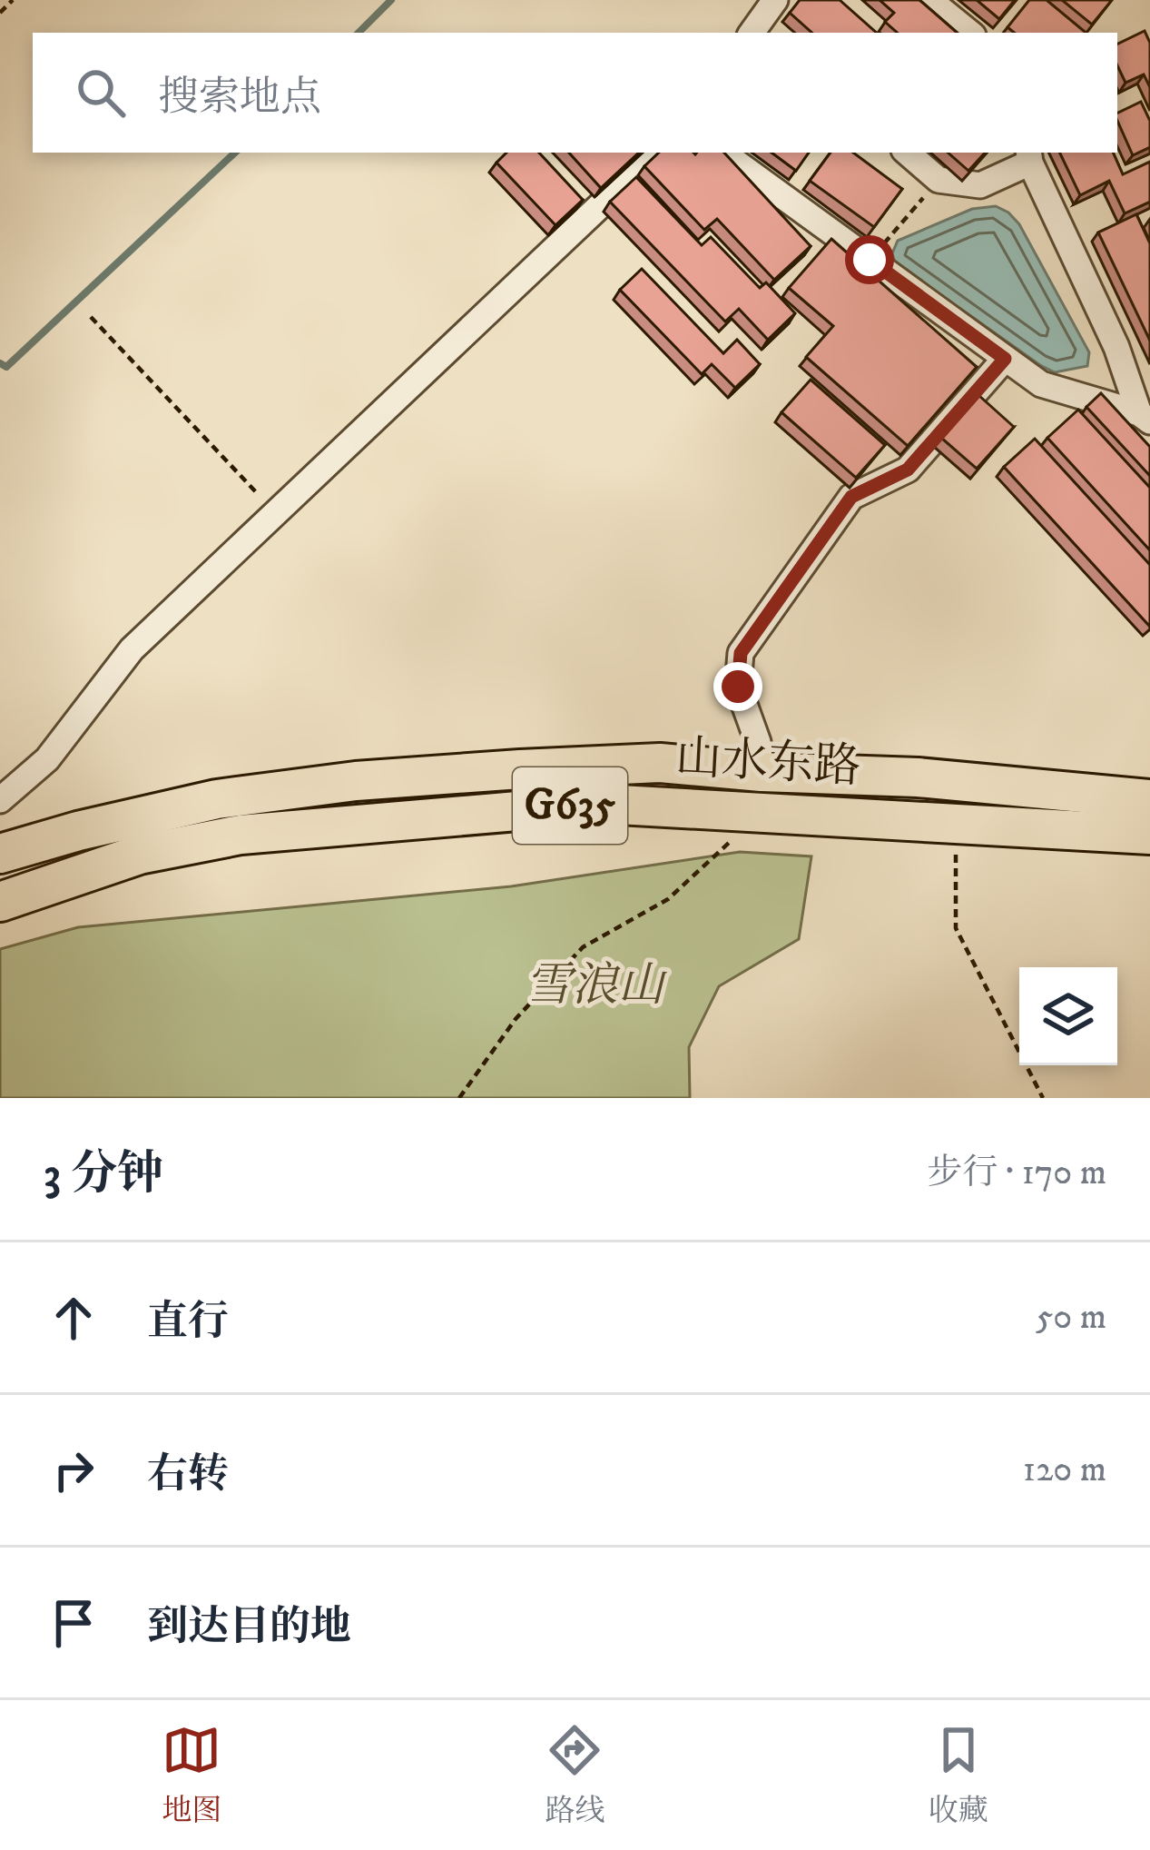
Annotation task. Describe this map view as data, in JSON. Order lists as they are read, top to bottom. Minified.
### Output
{"streets":{"highway":["山水东路","G635"]},"parks":["雪浪山"],"page":{"search":"搜索地点","heading":["3 分钟","步行 · 170 m"],"list":[["直行","50 m"],["右转","120 m"],"到达目的地"],"nav":["地图","路线","收藏"]}}
